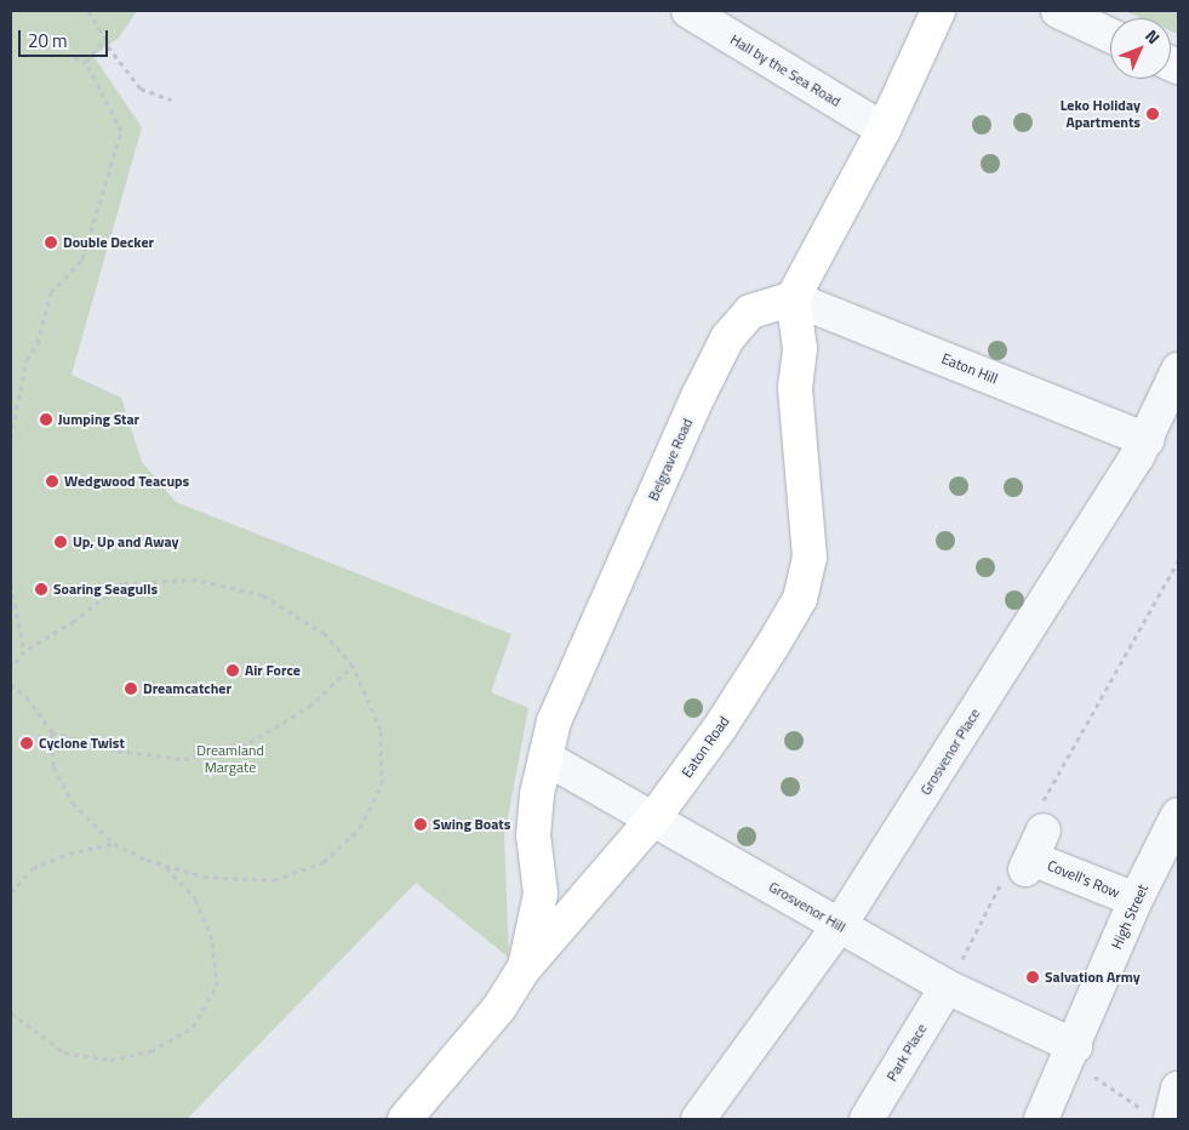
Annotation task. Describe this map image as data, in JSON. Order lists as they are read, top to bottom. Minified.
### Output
{"streets":{"main road":["Belgrave Road","Eaton Road"],"street":["Hall by the Sea Road","Eaton Hill","Grosvenor Place","Covell's Row","Grosvenor Hill","High Street","Park Place"]},"crossings":[["Eaton Hill","Belgrave Road"],["Eaton Hill","Eaton Road"],["Eaton Hill","Grosvenor Place"],["Belgrave Road","Eaton Road"],["Belgrave Road","Grosvenor Hill"],["Eaton Road","Grosvenor Hill"],["Grosvenor Place","Grosvenor Hill"],["Covell's Row","High Street"],["Grosvenor Hill","High Street"],["Grosvenor Hill","Park Place"]],"parks":["Dreamland Margate"],"places":["Leko Holiday Apartments","Double Decker","Jumping Star","Wedgwood Teacups","Up, Up and Away","Soaring Seagulls","Air Force","Dreamcatcher","Cyclone Twist","Swing Boats","Salvation Army"],"scale_bar":"20 m","north":"top right"}
